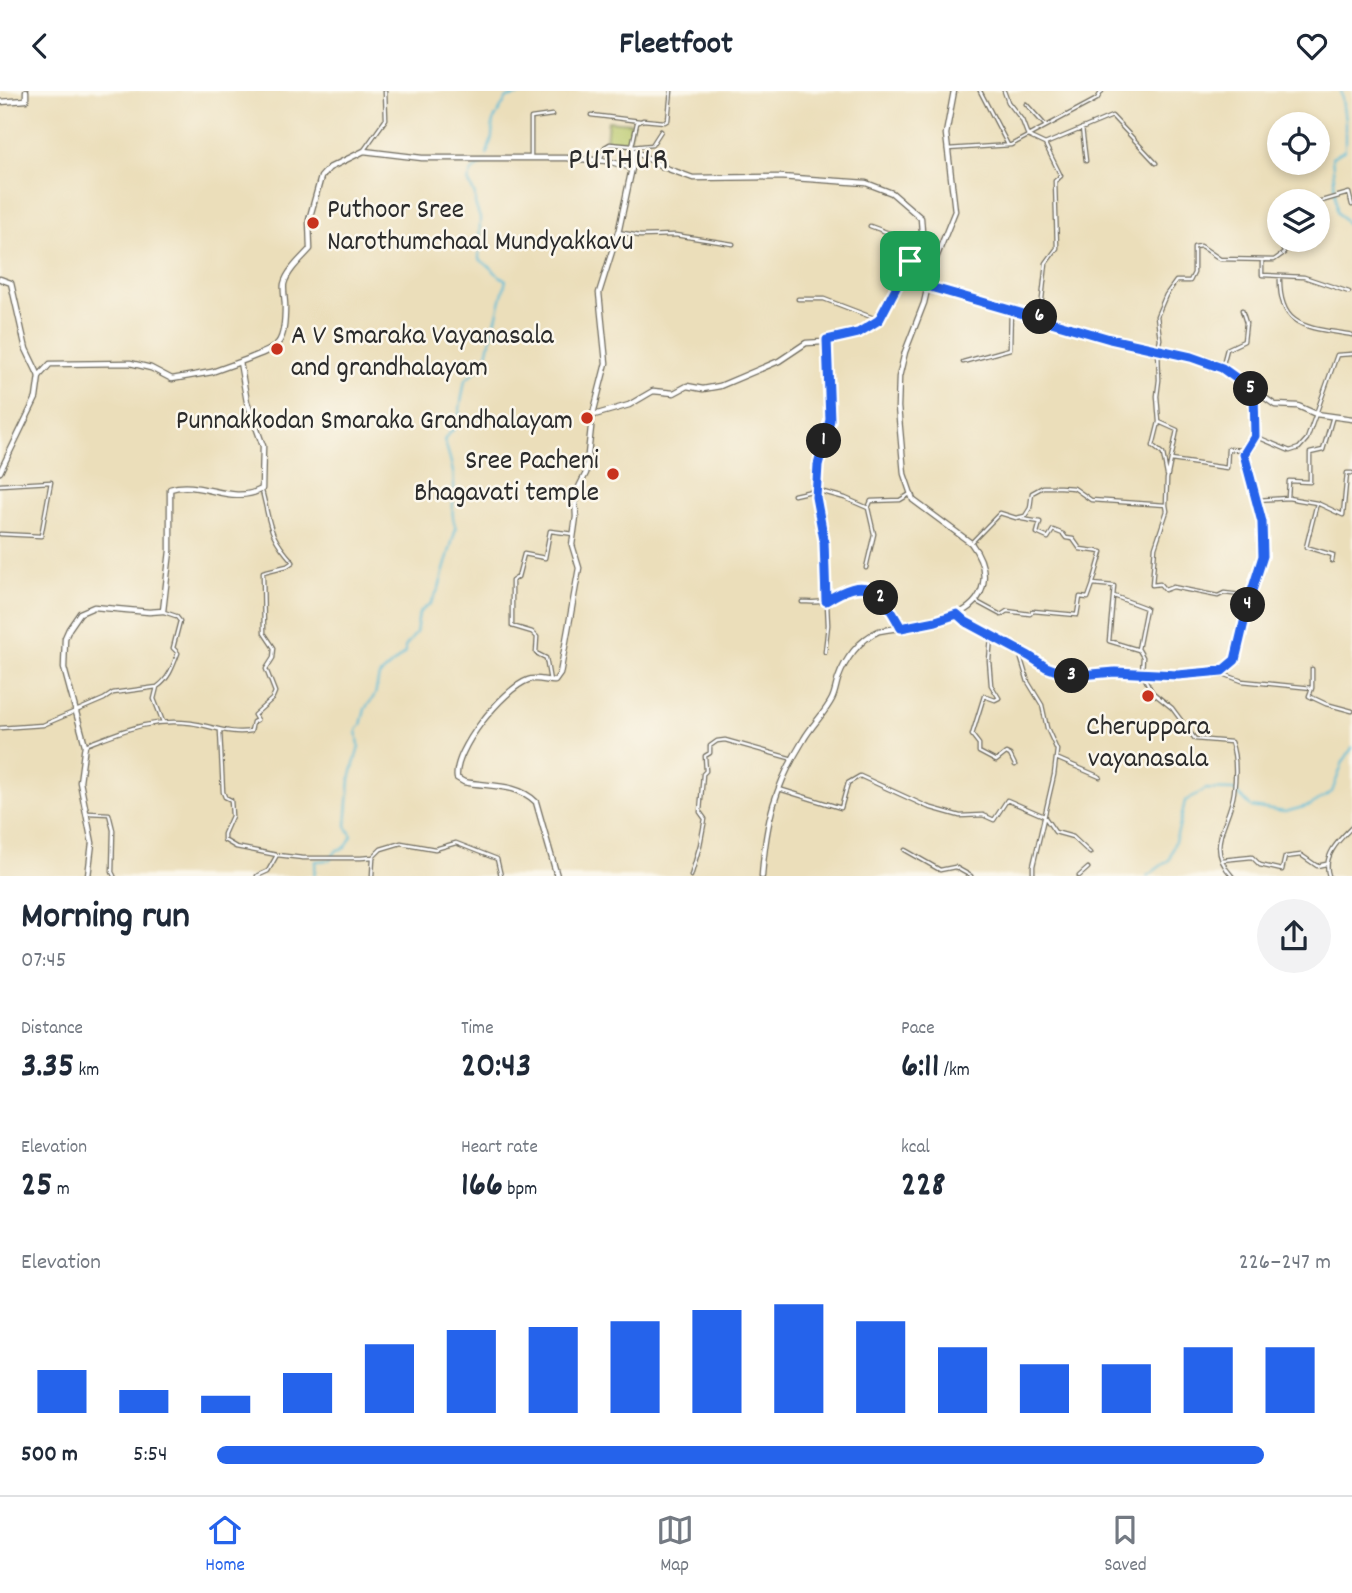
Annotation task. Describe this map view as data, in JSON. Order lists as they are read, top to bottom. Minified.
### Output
{"districts":["PUTHUR"],"places":["Puthoor Sree Narothumchaal Mundyakkavu","A V Smaraka Vayanasala and grandhalayam","Punnakkodan Smaraka Grandhalayam","Sree Pacheni Bhagavati temple","Cheruppara vayanasala"],"page":{"header":"Fleetfoot","pins":["6","5","1","2","4","3"],"heading":["Morning run","07:45"],"stats":[["Distance","3.35 km"],["Time","20:43"],["Pace","6:11 /km"],["Elevation","25 m"],["Heart rate","166 bpm"],["kcal","228"]],"chart":["Elevation","226–247 m"],"list":[{"name":"500 m","note":"5:54"}],"tabs":["Home","Map","Saved"]}}
